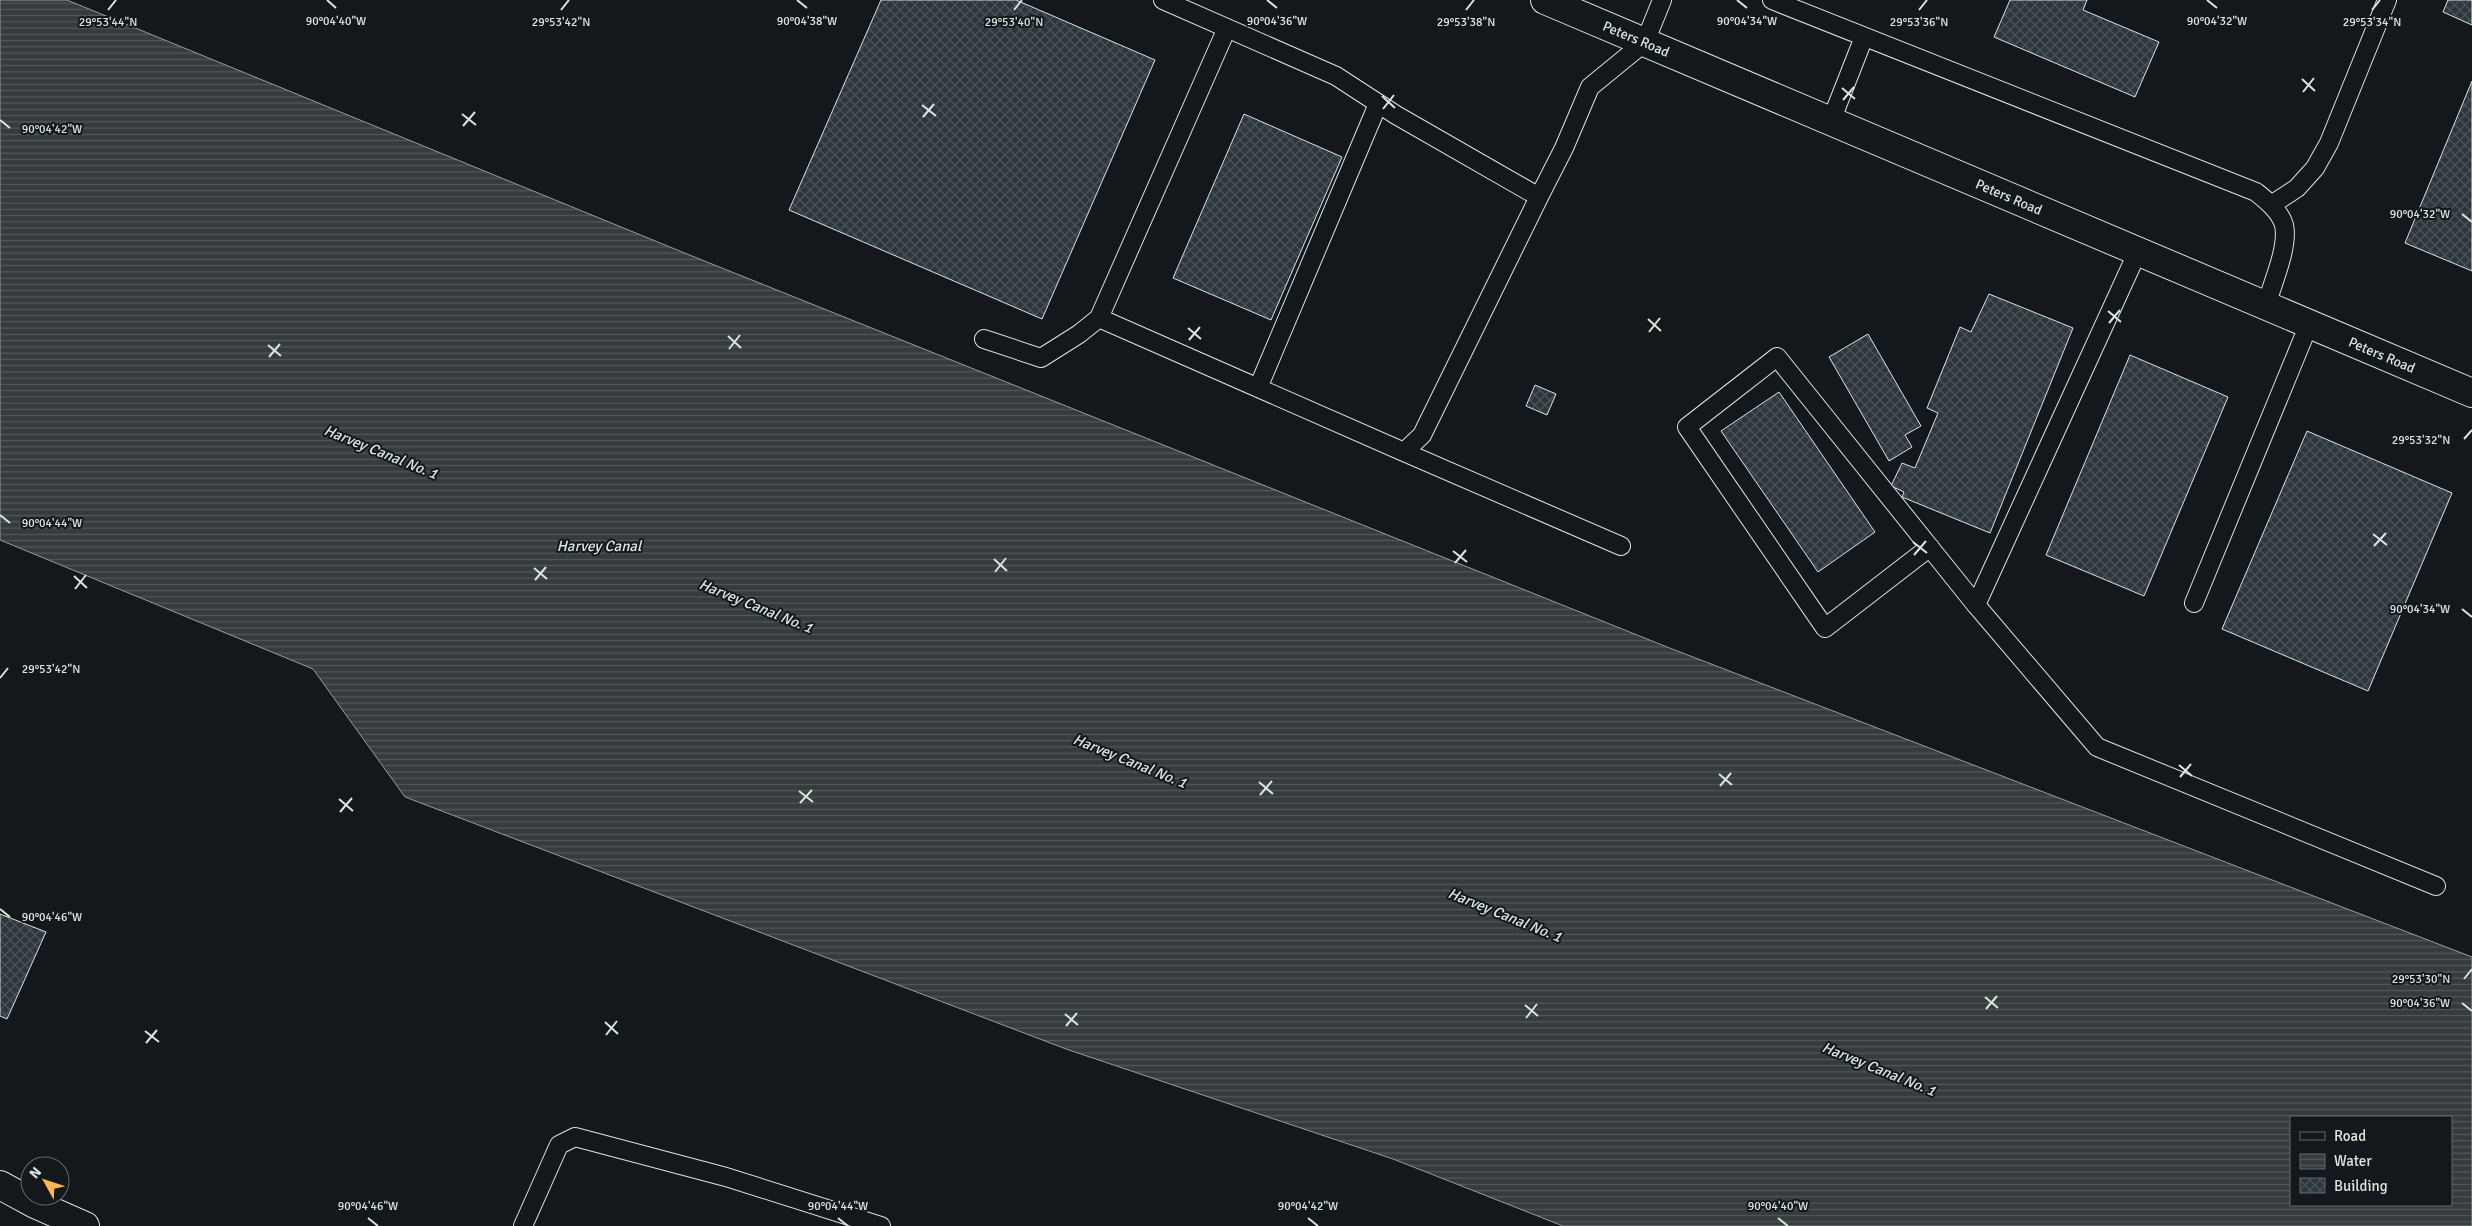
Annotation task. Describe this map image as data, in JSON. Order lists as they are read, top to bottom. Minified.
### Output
{"streets":{"main road":["Peters Road"]},"water":["Harvey Canal No. 1","Harvey Canal"],"legend":["Road","Water","Building"],"north":"top left","coordinates":["90°04'40\"W","90°04'38\"W","90°04'36\"W","90°04'34\"W","90°04'32\"W","29°53'44\"N","29°53'42\"N","29°53'40\"N","29°53'38\"N","29°53'36\"N","29°53'34\"N","90°04'42\"W","29°53'32\"N","90°04'44\"W","90°04'46\"W","29°53'30\"N"]}
